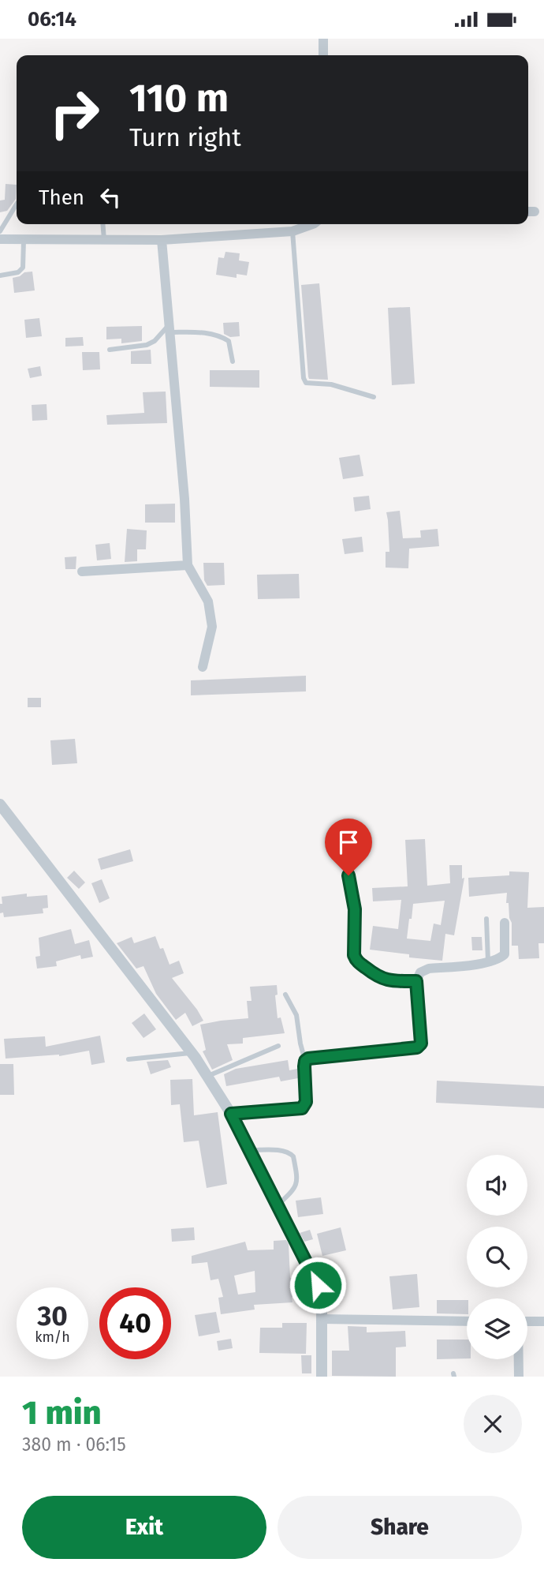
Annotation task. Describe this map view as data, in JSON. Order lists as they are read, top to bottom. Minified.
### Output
{"page":{"status":"06:14","turn":["110 m","Turn right"],"then":"Then","speed":"30 km/h","limit":"40","heading":["1 min","380 m · 06:15"],"buttons":["Exit","Share"]}}
